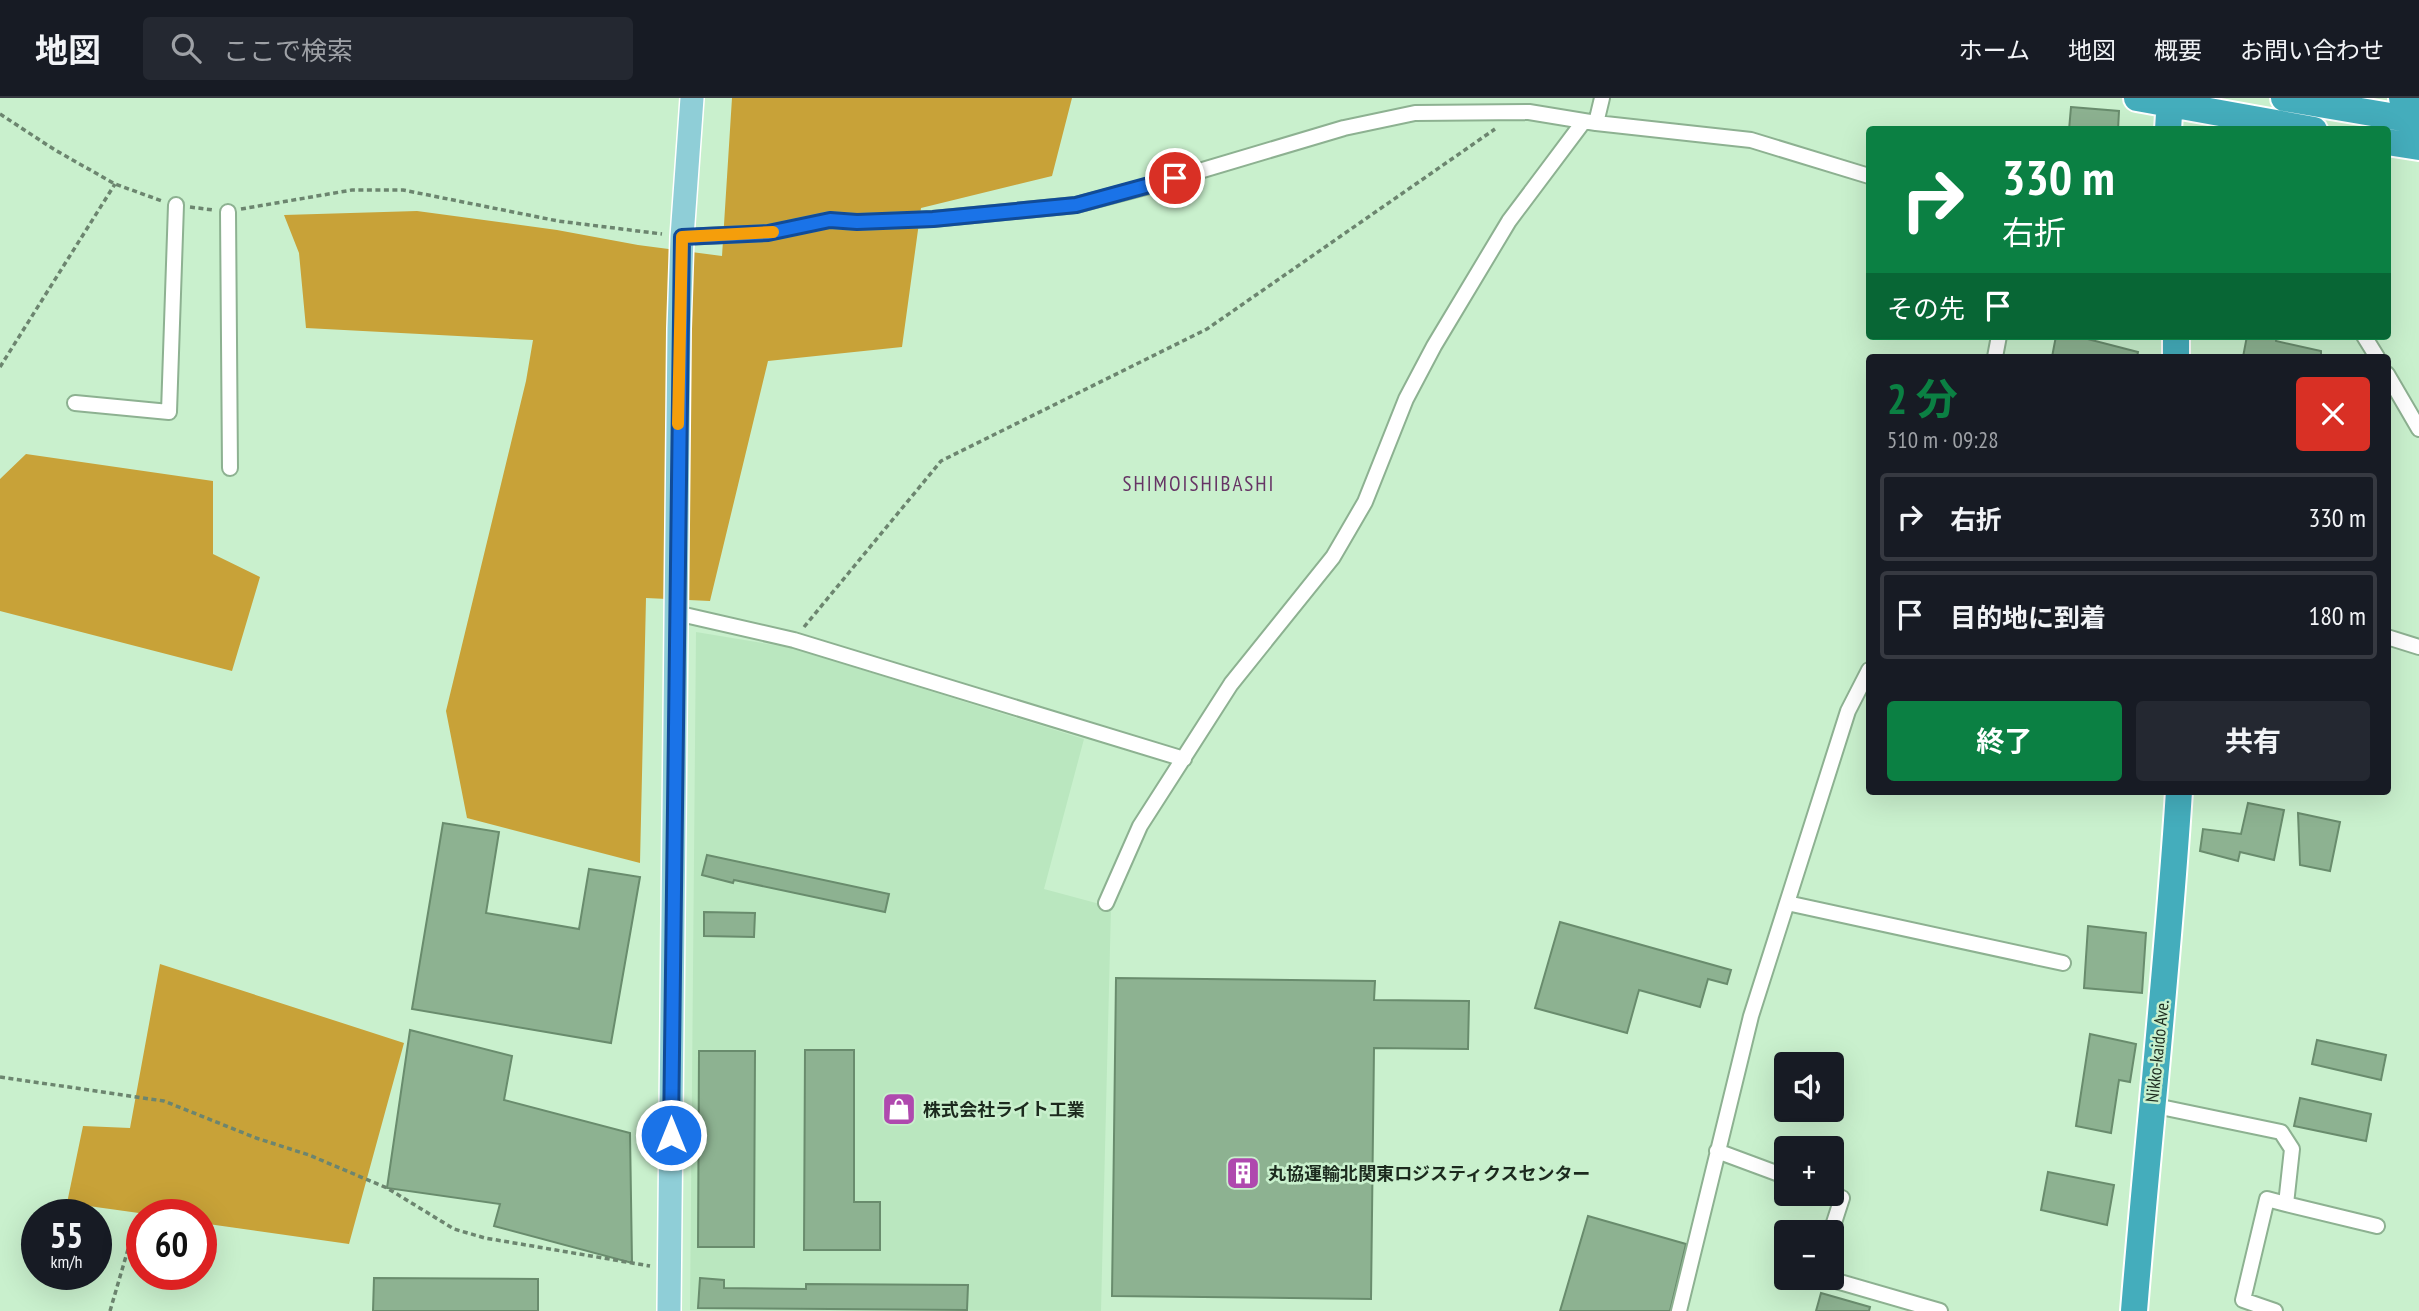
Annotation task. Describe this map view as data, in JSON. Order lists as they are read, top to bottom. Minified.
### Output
{"streets":{"highway":["Nikko-kaido Ave."]},"districts":["SHIMOISHIBASHI"],"places":{"shop":["株式会社ライト工業"],"building":["丸協運輸北関東ロジスティクスセンター"]},"page":{"header":"地図","search":"ここで検索","nav":["ホーム","地図","概要","お問い合わせ"],"turn":["330 m","右折"],"then":"その先","heading":["2 分","510 m · 09:28"],"list":[{"name":"右折","value":"330 m"},{"name":"目的地に到着","value":"180 m"}],"buttons":["終了","共有"],"map_buttons":["+","−"],"speed":"55 km/h","limit":"60"}}
